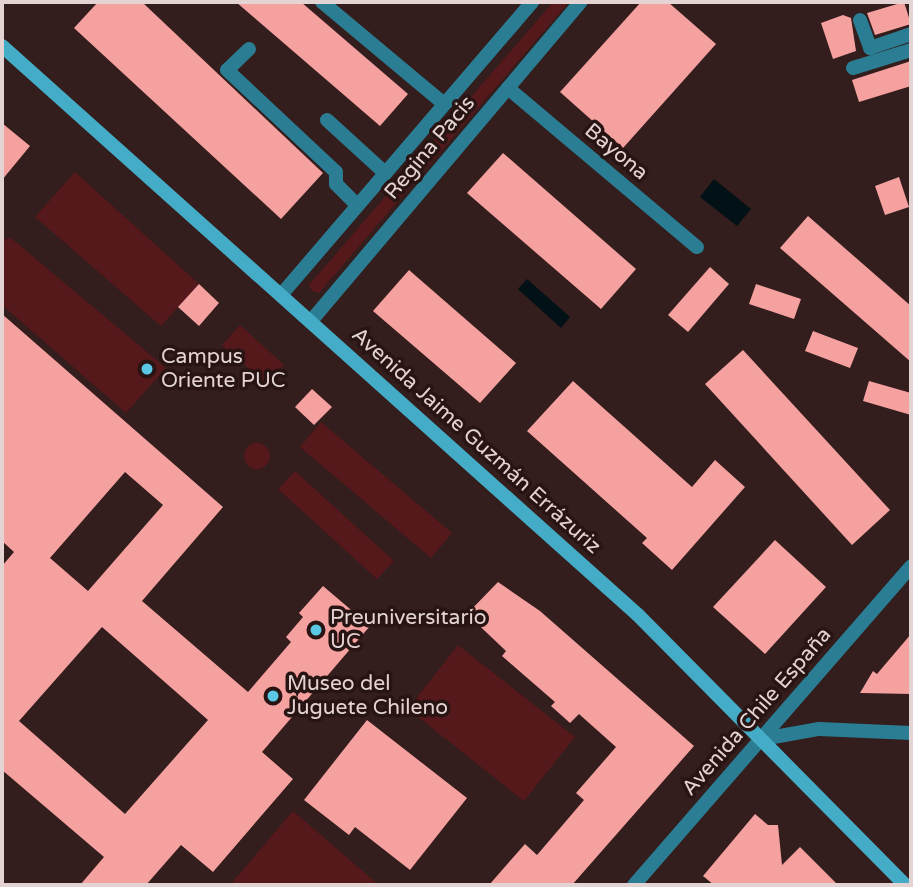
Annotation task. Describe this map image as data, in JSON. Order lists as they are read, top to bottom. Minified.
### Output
{"streets":{"main road":["Avenida Jaime Guzmán Errázuriz"],"street":["Regina Pacis","Bayona","Avenida Chile España"]},"crossings":[["Regina Pacis","Bayona"],["Regina Pacis","Avenida Jaime Guzmán Errázuriz"],["Avenida Jaime Guzmán Errázuriz","Avenida Chile España"]],"places":["Campus Oriente PUC","Preuniversitario UC","Museo del Juguete Chileno"]}
